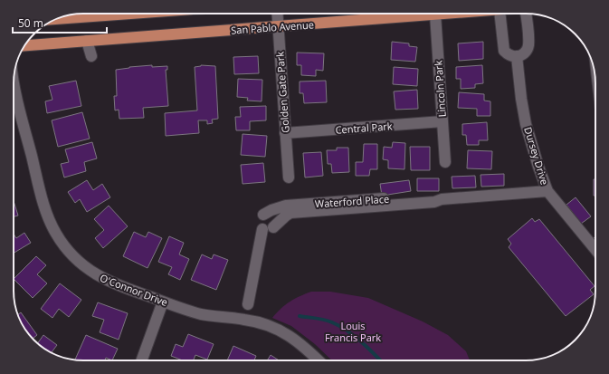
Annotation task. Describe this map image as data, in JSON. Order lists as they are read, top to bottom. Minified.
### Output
{"streets":{"main road":["San Pablo Avenue"],"street":["Lincoln Park","Golden Gate Park","Central Park","Dursey Drive","Waterford Place","O'Connor Drive"]},"crossings":[["San Pablo Avenue","Lincoln Park"],["San Pablo Avenue","Golden Gate Park"],["Lincoln Park","Central Park"],["Golden Gate Park","Central Park"],["Dursey Drive","Waterford Place"]],"parks":["Louis Francis Park"],"scale_bar":"50 m"}
